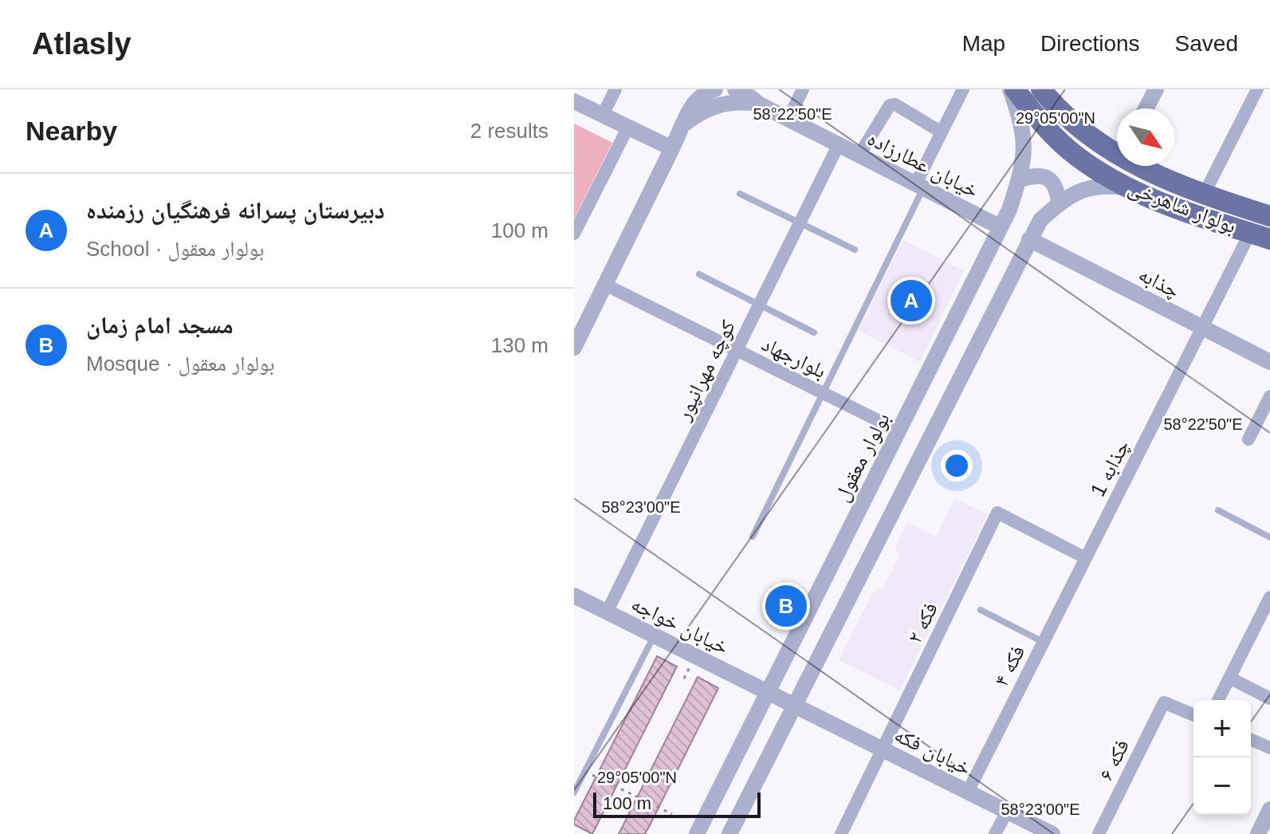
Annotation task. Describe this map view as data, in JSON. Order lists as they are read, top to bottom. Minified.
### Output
{"streets":{"main road":["بولوار شاهرخی"],"street":["خیابان عطارزاده","چذابه","بلوارجهاد","کوچه مهرانپور","بولوار معقول","چذابه 1","فکه ۲","خیابان خواجه","فکه ۴","خیابان فکه","فکه ۶"]},"crossings":[["خیابان عطارزاده","کوچه مهرانپور"],["خیابان عطارزاده","بولوار معقول"],["بولوار شاهرخی","بولوار معقول"],["بولوار شاهرخی","چذابه 1"],["چذابه","چذابه 1"],["بلوارجهاد","کوچه مهرانپور"],["بلوارجهاد","بولوار معقول"],["کوچه مهرانپور","خیابان خواجه"],["بولوار معقول","خیابان خواجه"],["چذابه 1","فکه ۲"],["چذابه 1","فکه ۴"],["فکه ۲","فکه ۴"],["فکه ۲","خیابان فکه"],["خیابان خواجه","خیابان فکه"],["فکه ۴","خیابان فکه"]],"scale_bar":"100 m","north":"bottom right","page":{"header":"Atlasly","nav":["Map","Directions","Saved"],"heading":["Nearby","2 results"],"list":[{"mark":"A","name":"دبیرستان پسرانه فرهنگیان رزمنده","note":"School · بولوار معقول","value":"100 m"},{"mark":"B","name":"مسجد امام زمان","note":"Mosque · بولوار معقول","value":"130 m"}],"pins":["A","B"],"map_buttons":["+","−"],"scale":"100 m"},"coordinates":["58°22'50\"E","29°05'00\"N","58°23'00\"E"]}
